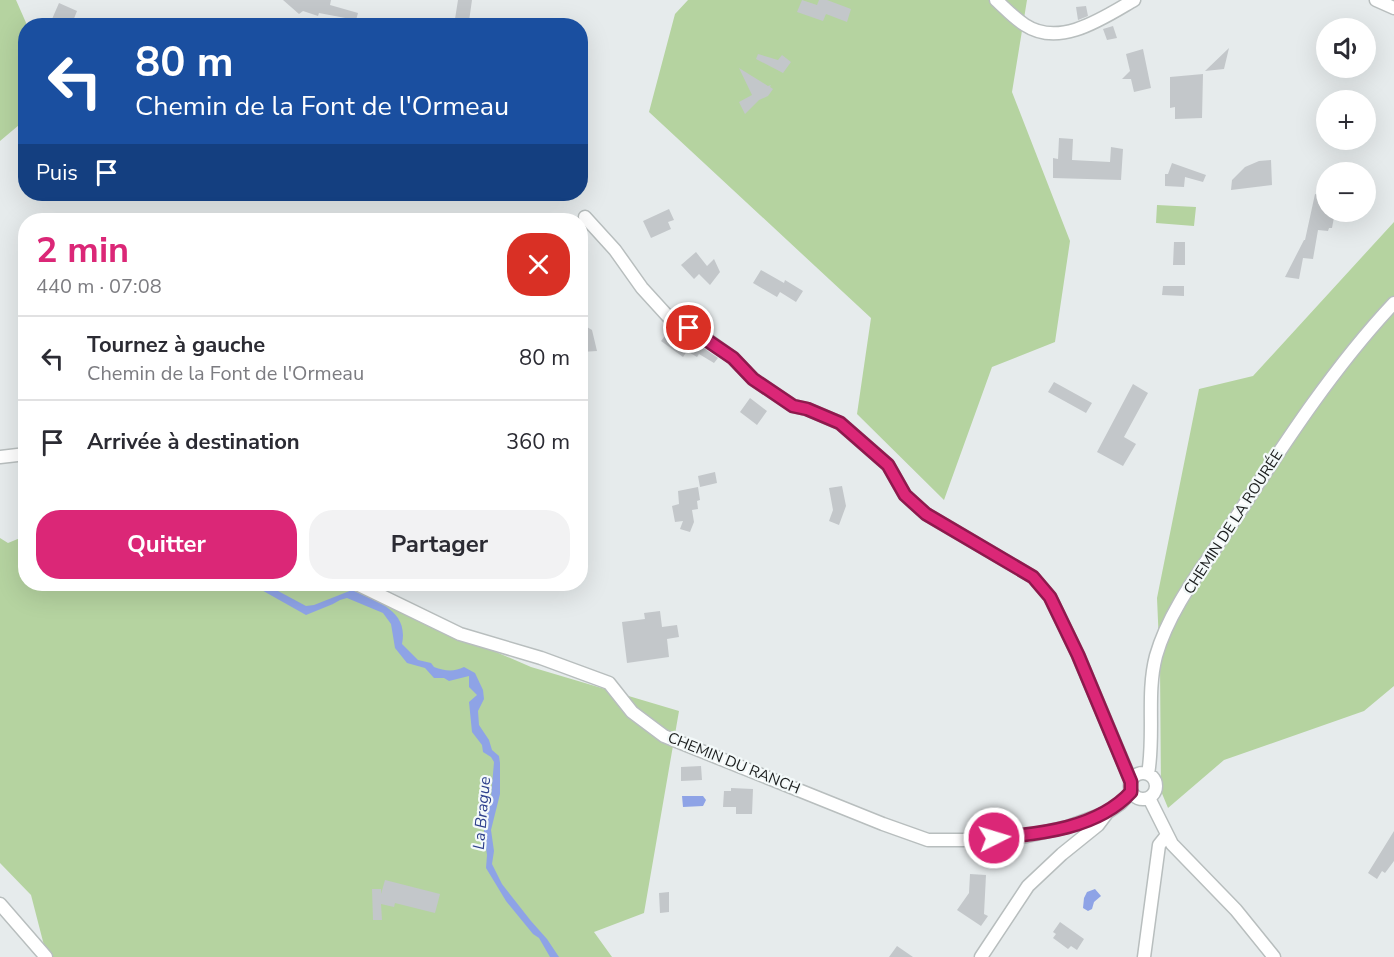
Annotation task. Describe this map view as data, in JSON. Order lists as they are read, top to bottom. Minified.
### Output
{"streets":{"street":["CHEMIN DE LA ROURÉE","CHEMIN DU RANCH"]},"crossings":[["CHEMIN DE LA ROURÉE","CHEMIN DU RANCH"]],"water":["La Brague"],"page":{"map_buttons":["+","−"],"turn":["80 m","Chemin de la Font de l'Ormeau"],"then":"Puis","heading":["2 min","440 m · 07:08"],"list":[{"name":"Tournez à gauche","note":"Chemin de la Font de l'Ormeau","value":"80 m"},{"name":"Arrivée à destination","value":"360 m"}],"buttons":["Quitter","Partager"]}}
